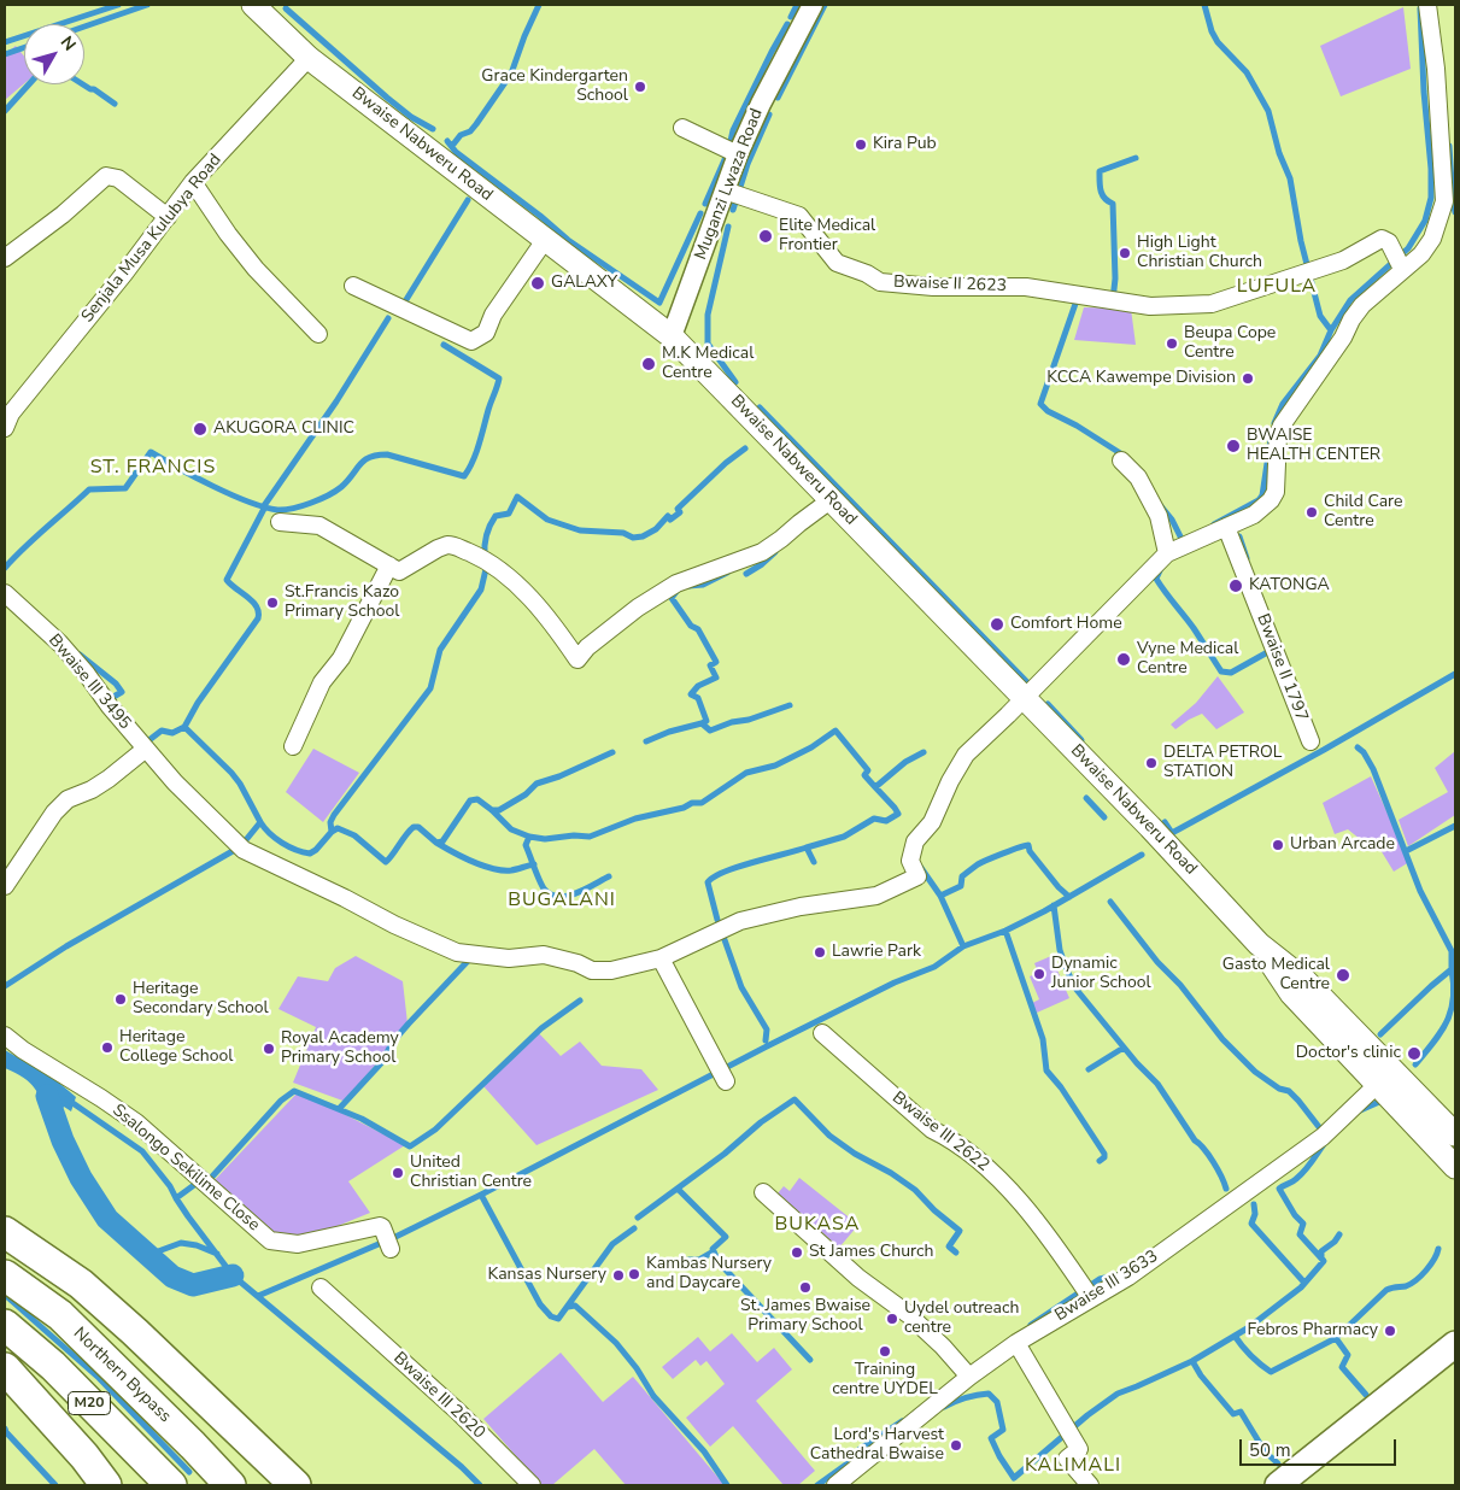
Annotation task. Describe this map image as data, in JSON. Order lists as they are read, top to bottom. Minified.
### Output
{"streets":{"highway":["Northern Bypass","M20"],"main road":["Bwaise Nabweru Road"],"street":["Muganzi Lwaza Road","Senjala Musa Kulubya Road","Bwaise II 2623","Bwaise II 1797","Bwaise III 3495","Bwaise III 2622","Ssalongo Sekilime Close","Bwaise III 3633","Bwaise III 2620"]},"crossings":[["Bwaise Nabweru Road","Muganzi Lwaza Road"],["Bwaise Nabweru Road","Senjala Musa Kulubya Road"],["Bwaise Nabweru Road","Bwaise III 3633"],["Muganzi Lwaza Road","Bwaise II 2623"],["Bwaise III 2622","Bwaise III 3633"]],"districts":["LUFULA","ST. FRANCIS","BUGALANI","BUKASA","KALIMALI"],"places":["Grace Kindergarten School","Kira Pub","Elite Medical Frontier","High Light Christian Church","GALAXY","Beupa Cope Centre","M.K Medical Centre","KCCA Kawempe Division","AKUGORA CLINIC","BWAISE HEALTH CENTER","Child Care Centre","KATONGA","St.Francis Kazo Primary School","Comfort Home","Vyne Medical Centre","DELTA PETROL STATION","Urban Arcade","Lawrie Park","Dynamic Junior School","Gasto Medical Centre","Heritage Secondary School","Heritage College School","Royal Academy Primary School","Doctor's clinic","United Christian Centre","St James Church","Kambas Nursery and Daycare","Kansas Nursery","St. James Bwaise Primary School","Uydel outreach centre","Febros Pharmacy","Training centre UYDEL","Lord's Harvest Cathedral Bwaise"],"scale_bar":"50 m","north":"top right"}
